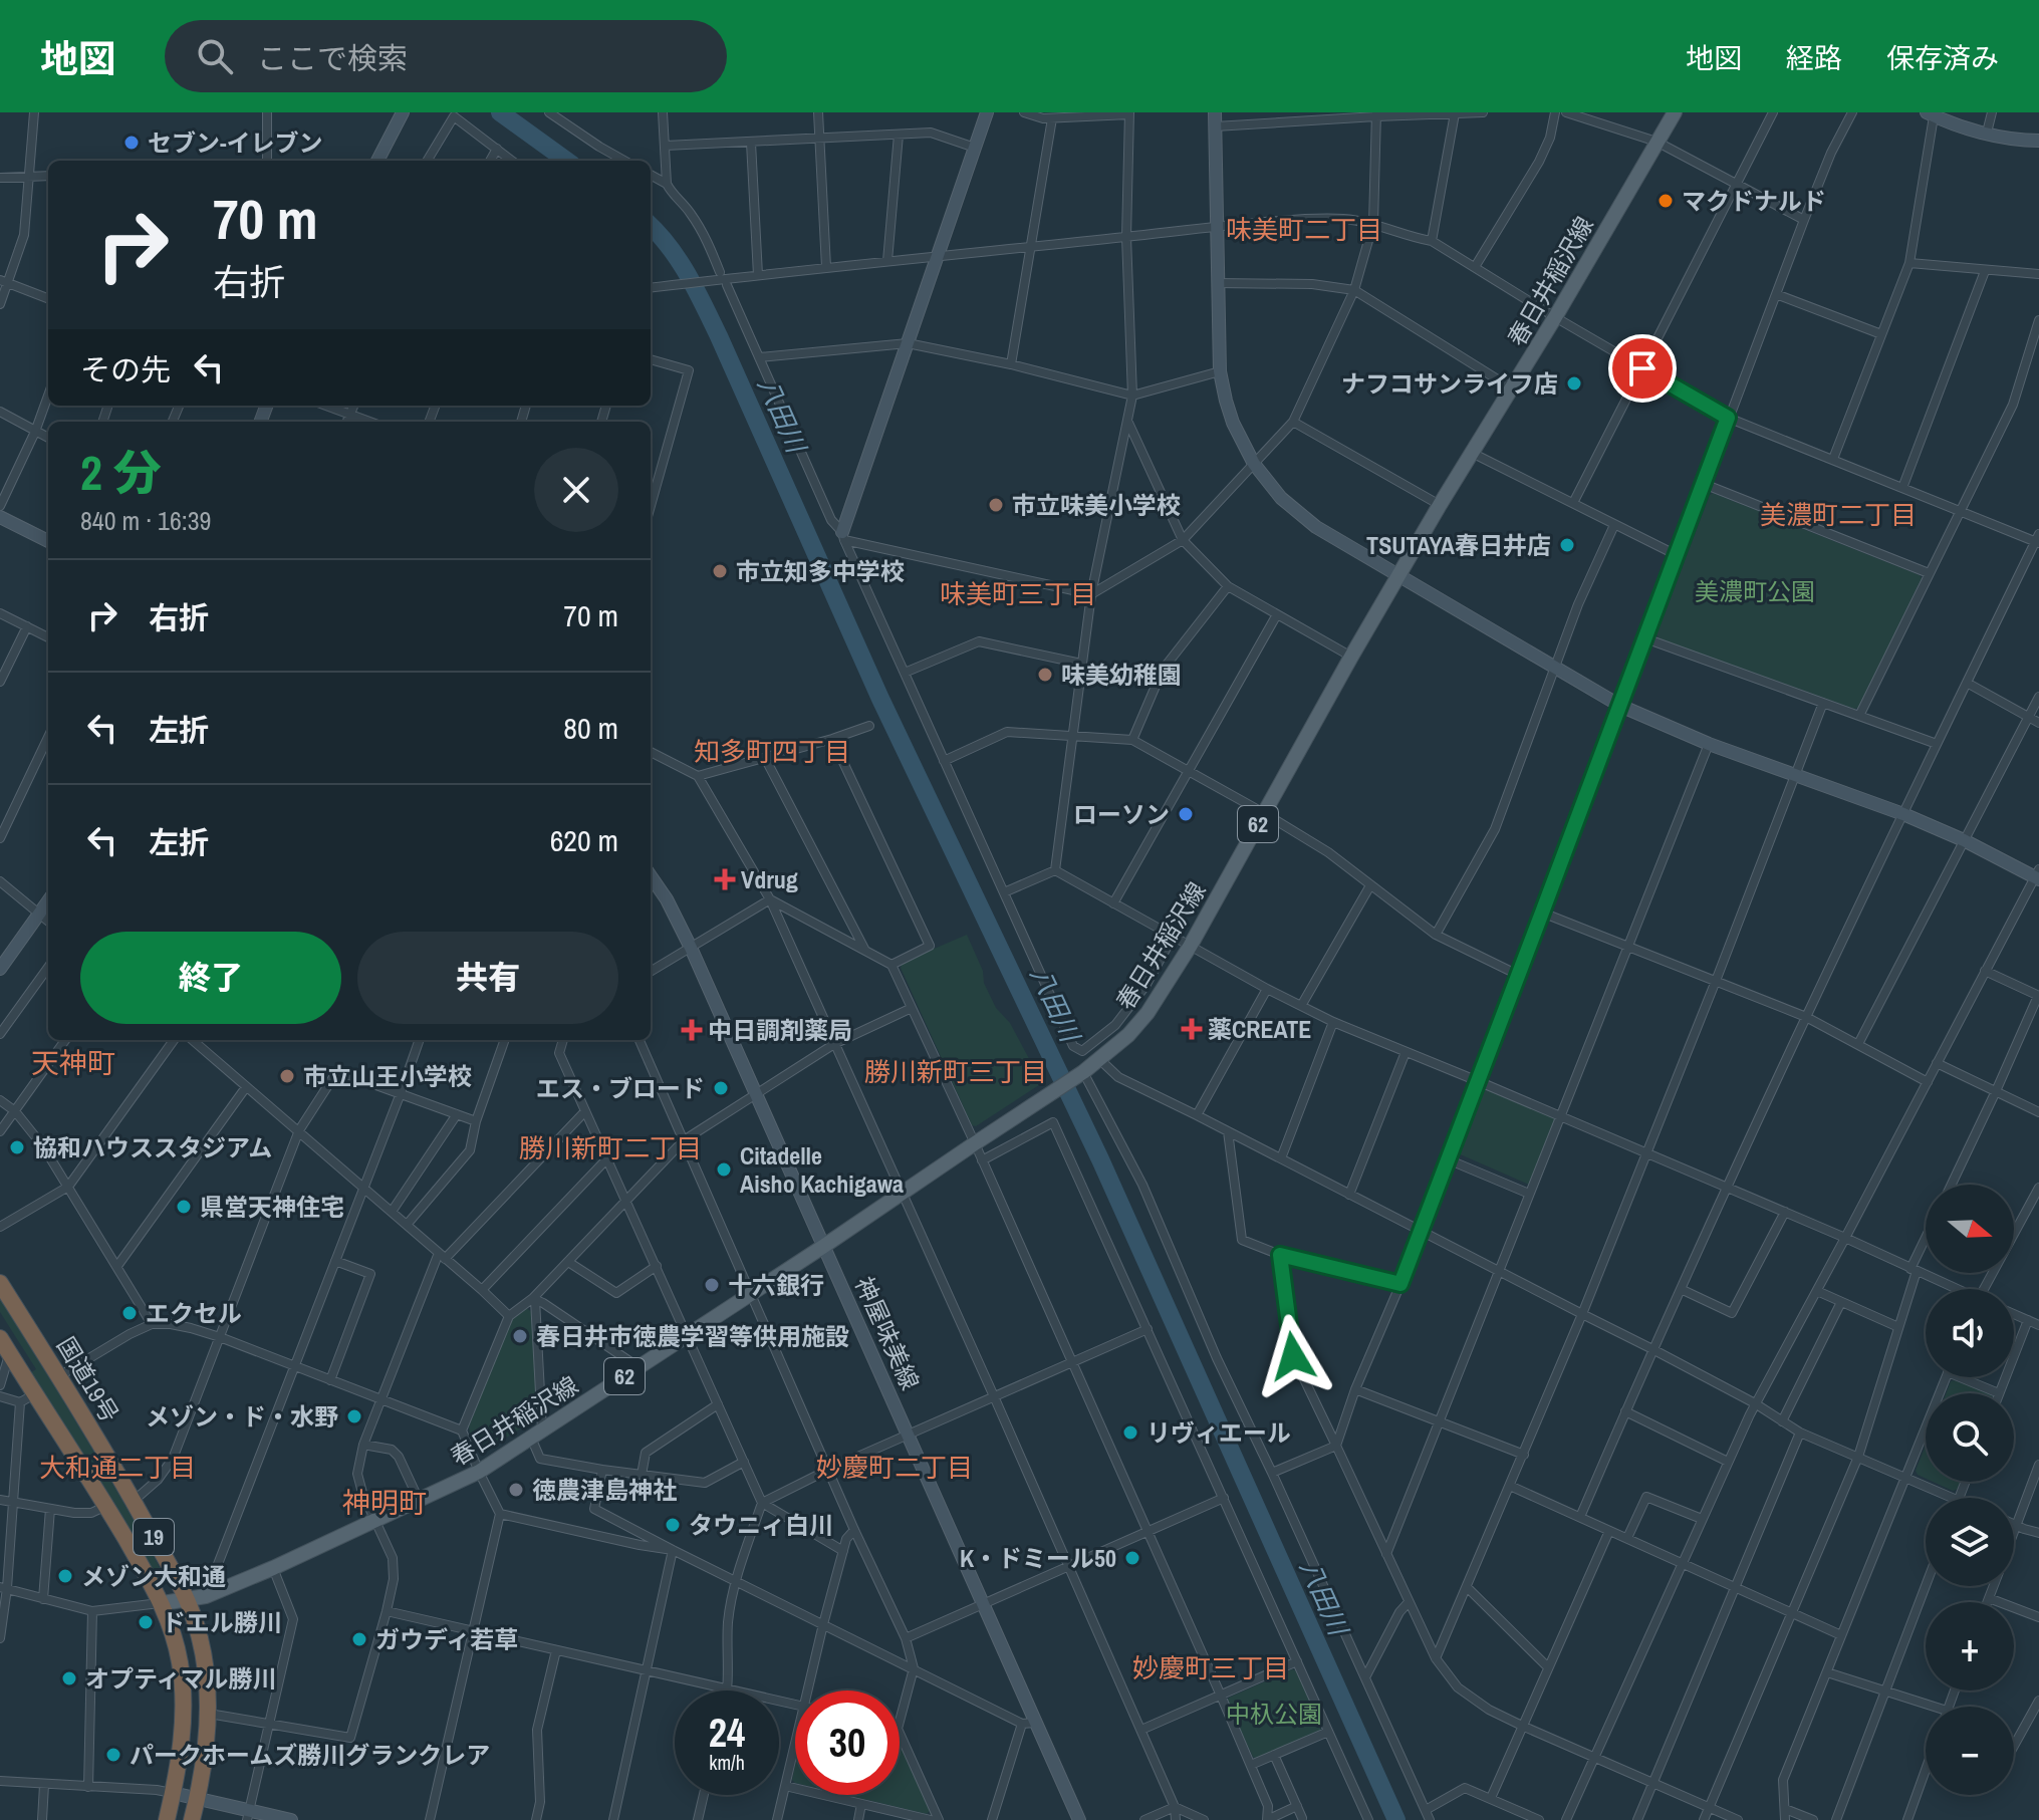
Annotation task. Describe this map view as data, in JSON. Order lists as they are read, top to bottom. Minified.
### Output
{"streets":{"highway":["国道19号","19"],"main road":["春日井稲沢線","62"],"street":["神屋味美線"]},"crossings":[["春日井稲沢線","神屋味美線"],["春日井稲沢線","国道19号"],["春日井稲沢線","19"]],"districts":["味美町二丁目","美濃町二丁目","味美町三丁目","知多町四丁目","天神町","勝川新町三丁目","勝川新町二丁目","大和通二丁目","妙慶町二丁目","神明町","妙慶町三丁目"],"water":["八田川"],"parks":["美濃町公園","中杁公園"],"places":{"other":["セブン-イレブン","マクドナルド","ナフコサンライフ店","市立味美小学校","TSUTAYA春日井店","市立知多中学校","味美幼稚園","ローソン","市立山王小学校","エス・ブロード","協和ハウススタジアム","Citadelle Aisho Kachigawa","県営天神住宅","十六銀行","エクセル","春日井市徳農学習等供用施設","メゾン・ド・水野","リヴィエール","徳農津島神社","タウニィ白川","K・ドミール50","メゾン大和通","ドエル勝川","ガウディ若草","オプティマル勝川","パークホームズ勝川グランクレア"],"health":["Vdrug","薬CREATE","中日調剤薬局"]},"north":"right","page":{"header":"地図","search":"ここで検索","nav":["地図","経路","保存済み"],"turn":["70 m","右折"],"then":"その先","heading":["2 分","840 m · 16:39"],"list":[{"name":"右折","value":"70 m"},{"name":"左折","value":"80 m"},{"name":"左折","value":"620 m"}],"buttons":["終了","共有"],"map_buttons":["+","−"],"speed":"24 km/h","limit":"30"}}
